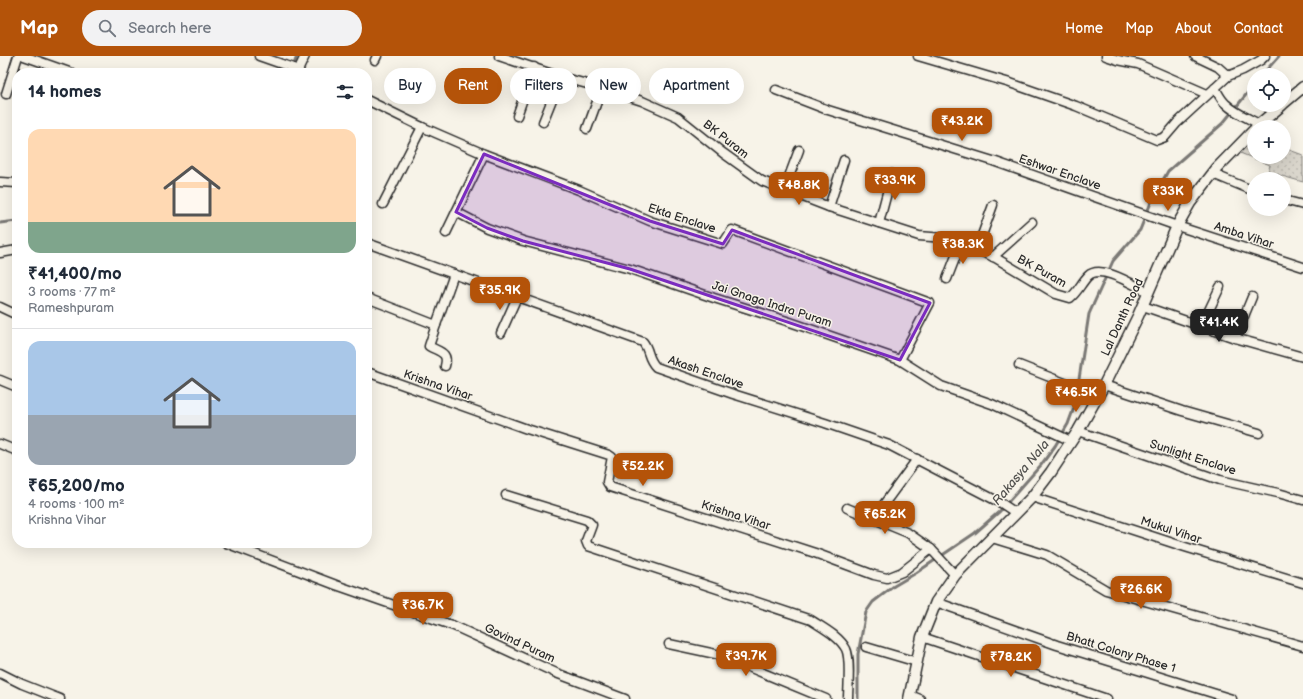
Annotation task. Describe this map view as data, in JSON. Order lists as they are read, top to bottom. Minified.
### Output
{"streets":{"street":["BK Puram","Eshwar Enclave","Ekta Enclave","Amba Vihar","Jai Gnaga Indra Puram","Lal Danth Road","Akash Enclave","Krishna Vihar","Sunlight Enclave","Mukul Vihar","Govind Puram","Bhatt Colony Phase 1"]},"crossings":[["BK Puram","Lal Danth Road"],["Eshwar Enclave","Amba Vihar"],["Eshwar Enclave","Lal Danth Road"],["Ekta Enclave","Jai Gnaga Indra Puram"],["Amba Vihar","Lal Danth Road"],["Jai Gnaga Indra Puram","Lal Danth Road"],["Lal Danth Road","Akash Enclave"],["Lal Danth Road","Sunlight Enclave"],["Lal Danth Road","Mukul Vihar"],["Lal Danth Road","Bhatt Colony Phase 1"]],"water":["Rakasya Nala"],"page":{"header":"Map","search":"Search here","nav":["Home","Map","About","Contact"],"map_buttons":["+","−"],"chip":["Buy","Rent","Filters","New","Apartment"],"heading":"14 homes","price":["₹43.2K","₹33.9K","₹48.8K","₹33K","₹38.3K","₹35.9K","₹41.4K","₹46.5K","₹52.2K","₹65.2K","₹26.6K","₹36.7K","₹39.7K","₹78.2K"],"list":[{"name":"₹41,400/mo","note":"3 rooms · 77 m² · Rameshpuram"},{"name":"₹65,200/mo","note":"4 rooms · 100 m² · Krishna Vihar"}]}}
